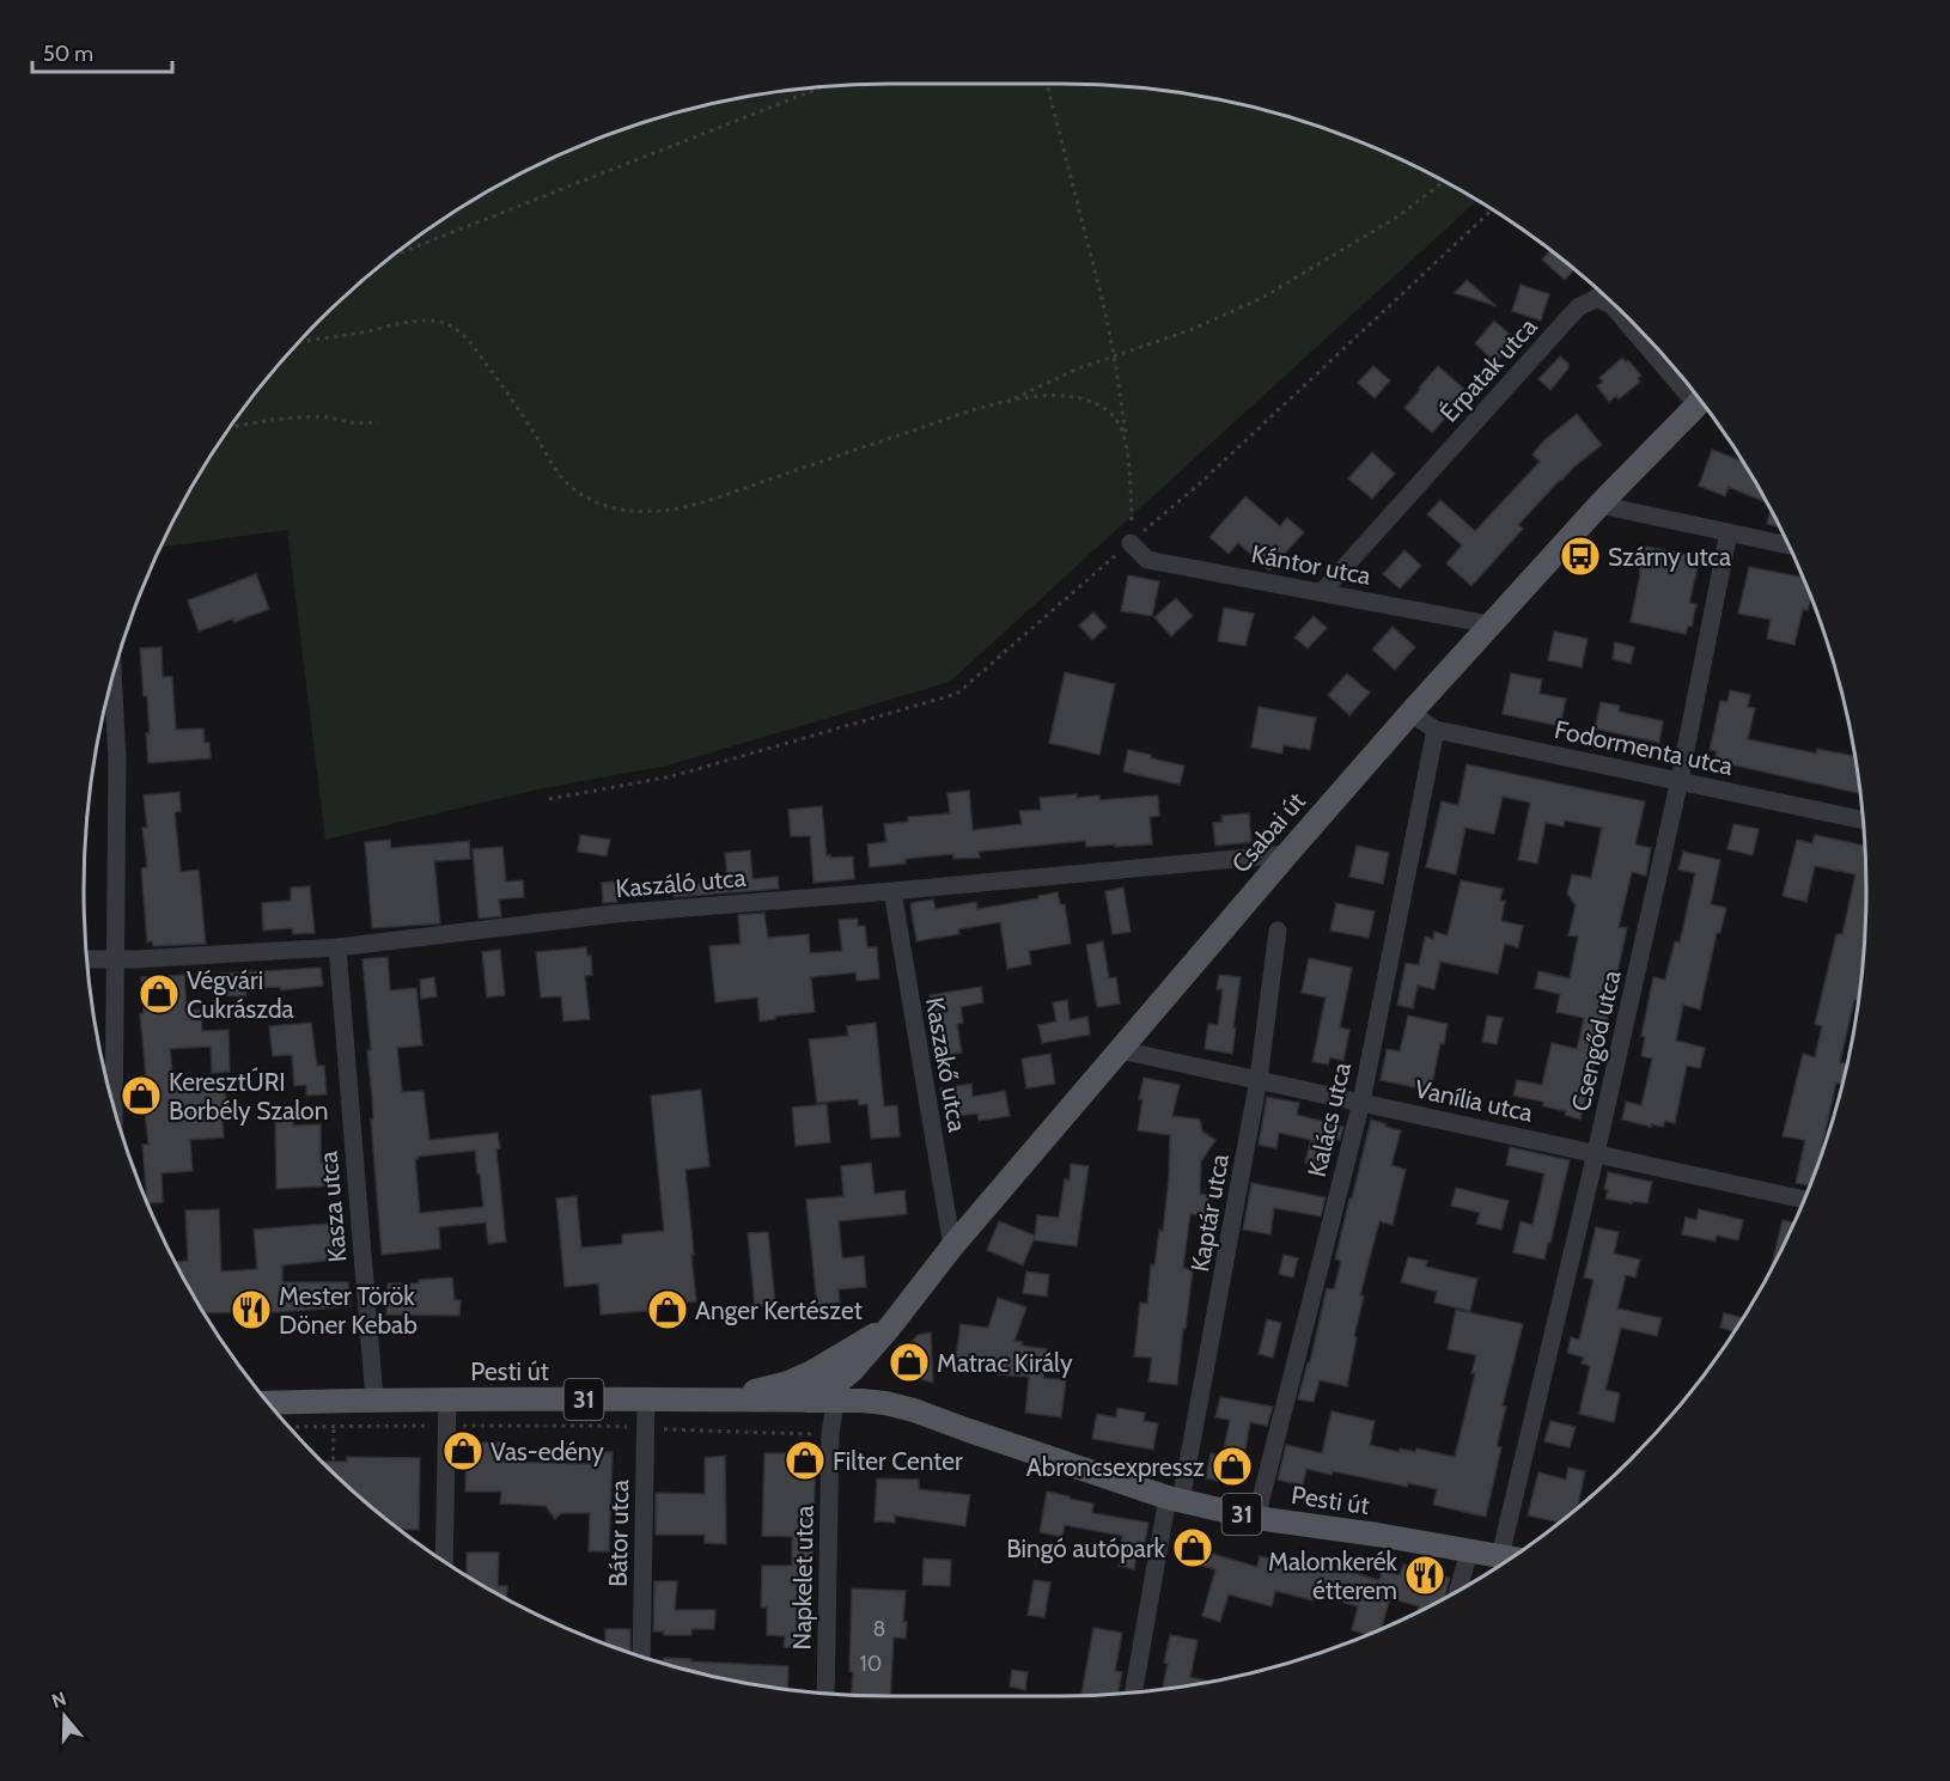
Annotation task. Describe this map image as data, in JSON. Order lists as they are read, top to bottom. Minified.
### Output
{"streets":{"main road":["Csabai út","Pesti út","31"],"street":["Érpatak utca","Kántor utca","Fodormenta utca","Kaszáló utca","Csengőd utca","Kaszakő utca","Vanília utca","Kalács utca","Kasza utca","Kaptár utca","Bátor utca","Napkelet utca"]},"crossings":[["Érpatak utca","Kántor utca"],["Kántor utca","Csabai út"],["Fodormenta utca","Csabai út"],["Fodormenta utca","Csengőd utca"],["Fodormenta utca","Kalács utca"],["Csabai út","Kaszáló utca"],["Csabai út","Kaszakő utca"],["Csabai út","Vanília utca"],["Csabai út","Pesti út"],["Kaszáló utca","Kaszakő utca"],["Kaszáló utca","Kasza utca"],["Csengőd utca","Vanília utca"],["Csengőd utca","Pesti út"],["Vanília utca","Kalács utca"],["Vanília utca","Kaptár utca"],["Kalács utca","Pesti út"],["Kasza utca","Pesti út"],["Kaptár utca","Pesti út"],["Pesti út","Bátor utca"],["Pesti út","Napkelet utca"]],"places":{"bus stop":["Szárny utca"],"shop":["Végvári Cukrászda","KeresztÚRI Borbély Szalon","Anger Kertészet","Matrac Király","Vas-edény","Filter Center","Abroncsexpressz","Bingó autópark"],"restaurant":["Mester Török Döner Kebab","Malomkerék étterem"]},"house_numbers":["8","10"],"scale_bar":"50 m","north":"top"}
